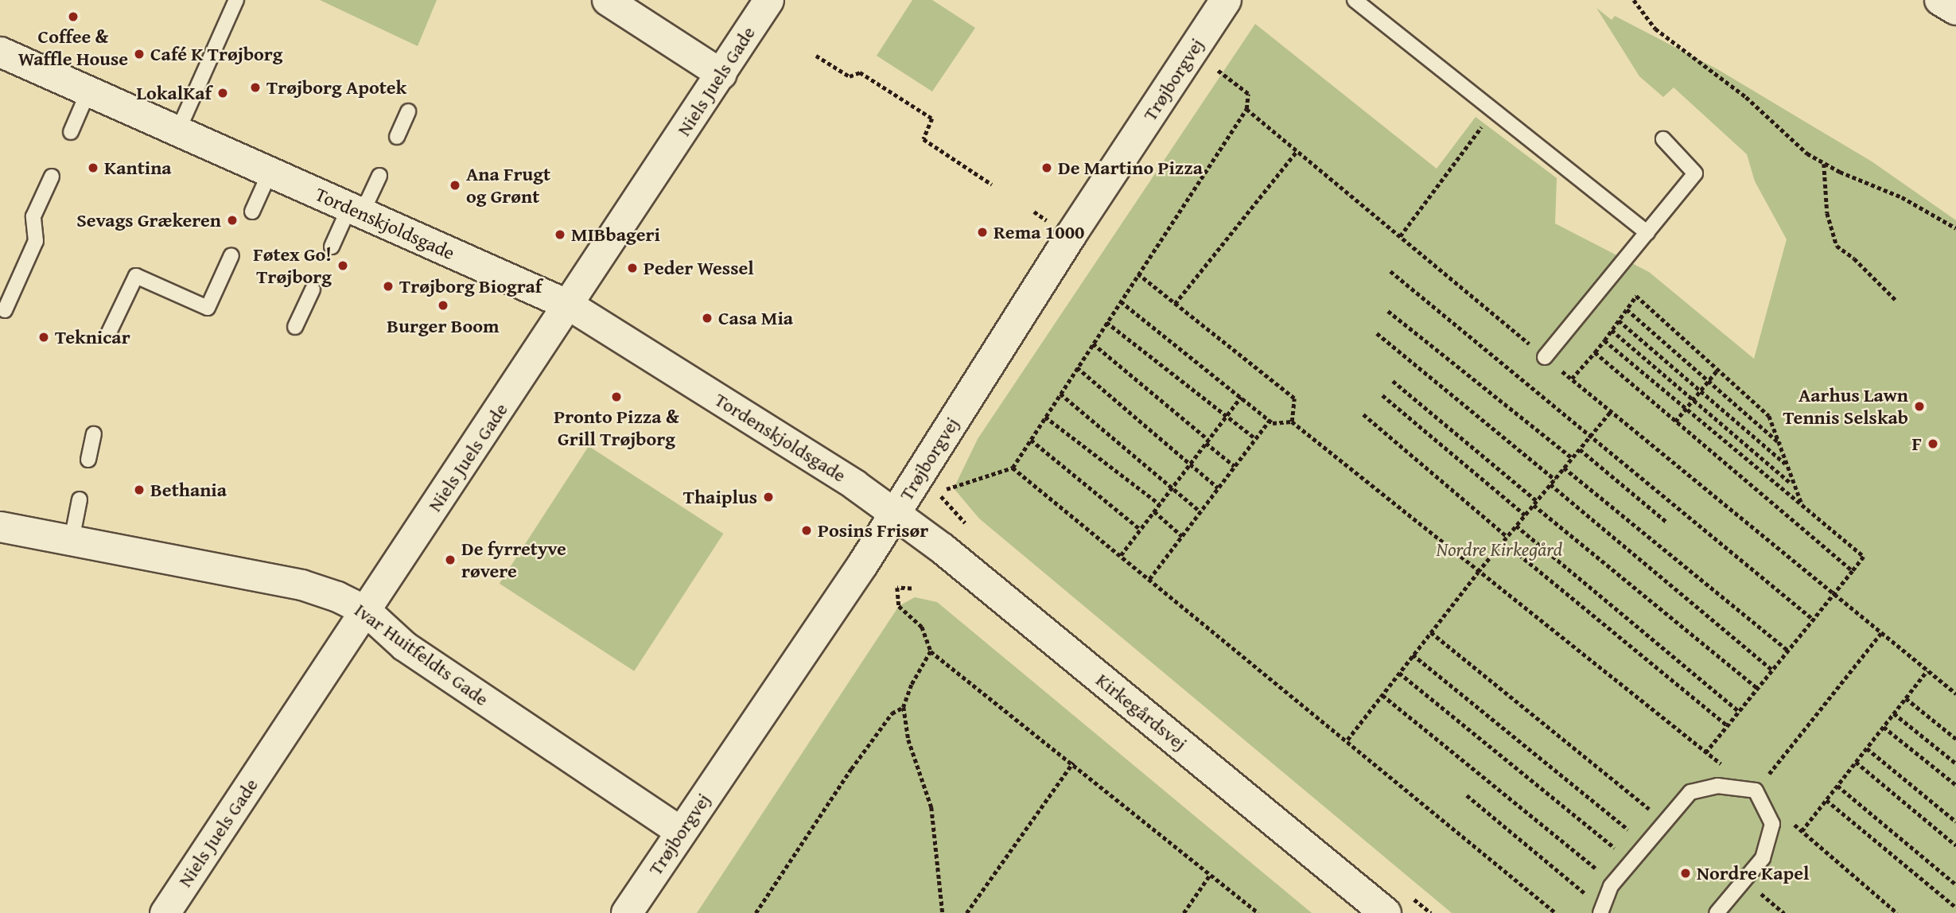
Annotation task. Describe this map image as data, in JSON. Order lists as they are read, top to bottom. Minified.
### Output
{"streets":{"street":["Trøjborgvej","Niels Juels Gade","Tordenskjoldsgade","Ivar Huitfeldts Gade","Kirkegårdsvej"]},"crossings":[["Trøjborgvej","Tordenskjoldsgade"],["Trøjborgvej","Ivar Huitfeldts Gade"],["Trøjborgvej","Kirkegårdsvej"],["Niels Juels Gade","Tordenskjoldsgade"],["Niels Juels Gade","Ivar Huitfeldts Gade"],["Tordenskjoldsgade","Kirkegårdsvej"]],"parks":["Nordre Kirkegård"],"places":["Coffee & Waffle House","Café K Trøjborg","Trøjborg Apotek","LokalKaf","Kantina","De Martino Pizza","Ana Frugt og Grønt","Sevags Grækeren","Rema 1000","MIBbageri","Føtex Go! Trøjborg","Peder Wessel","Trøjborg Biograf","Burger Boom","Casa Mia","Teknicar","Pronto Pizza & Grill Trøjborg","Aarhus Lawn Tennis Selskab","F","Bethania","Thaiplus","Posins Frisør","De fyrretyve røvere","Nordre Kapel"]}
